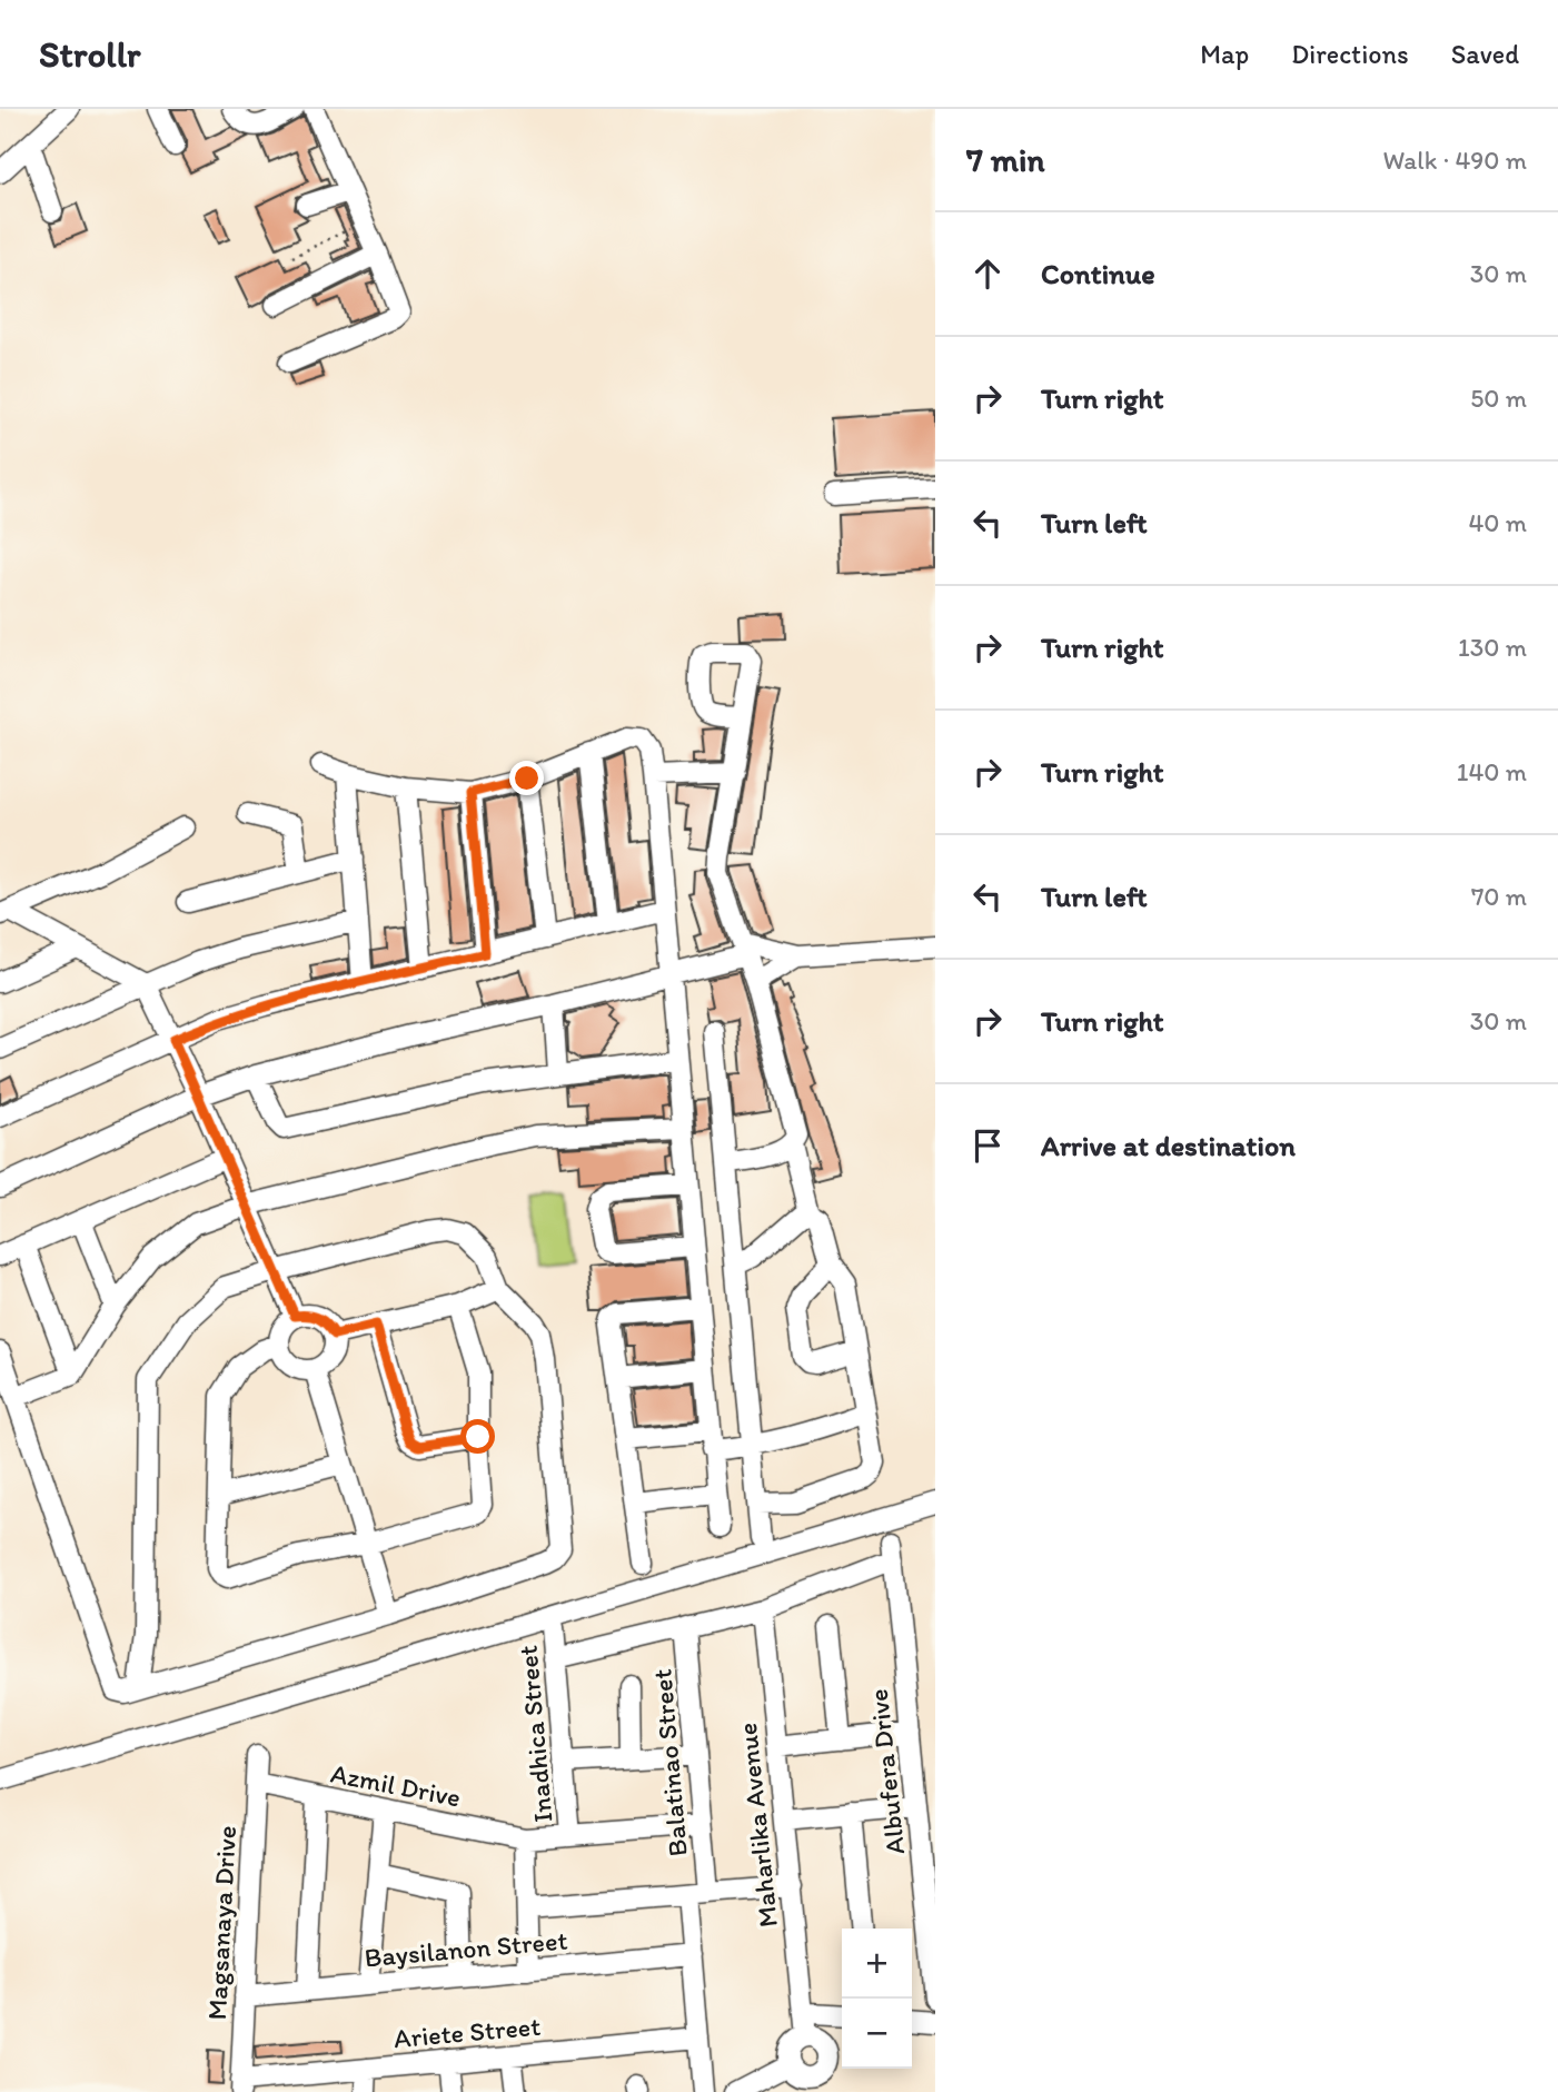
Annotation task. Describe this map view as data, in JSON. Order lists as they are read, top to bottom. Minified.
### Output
{"streets":{"street":["Inadhica Street","Balatinao Street","Albufera Drive","Azmil Drive","Maharlika Avenue","Magsanaya Drive","Baysilanon Street","Ariete Street"]},"crossings":[["Inadhica Street","Azmil Drive"],["Balatinao Street","Azmil Drive"],["Albufera Drive","Maharlika Avenue"],["Azmil Drive","Magsanaya Drive"],["Magsanaya Drive","Baysilanon Street"],["Magsanaya Drive","Ariete Street"]],"page":{"header":"Strollr","nav":["Map","Directions","Saved"],"heading":["7 min","Walk · 490 m"],"list":[["Continue","30 m"],["Turn right","50 m"],["Turn left","40 m"],["Turn right","130 m"],["Turn right","140 m"],["Turn left","70 m"],["Turn right","30 m"],"Arrive at destination"],"map_buttons":["+","−"]}}
